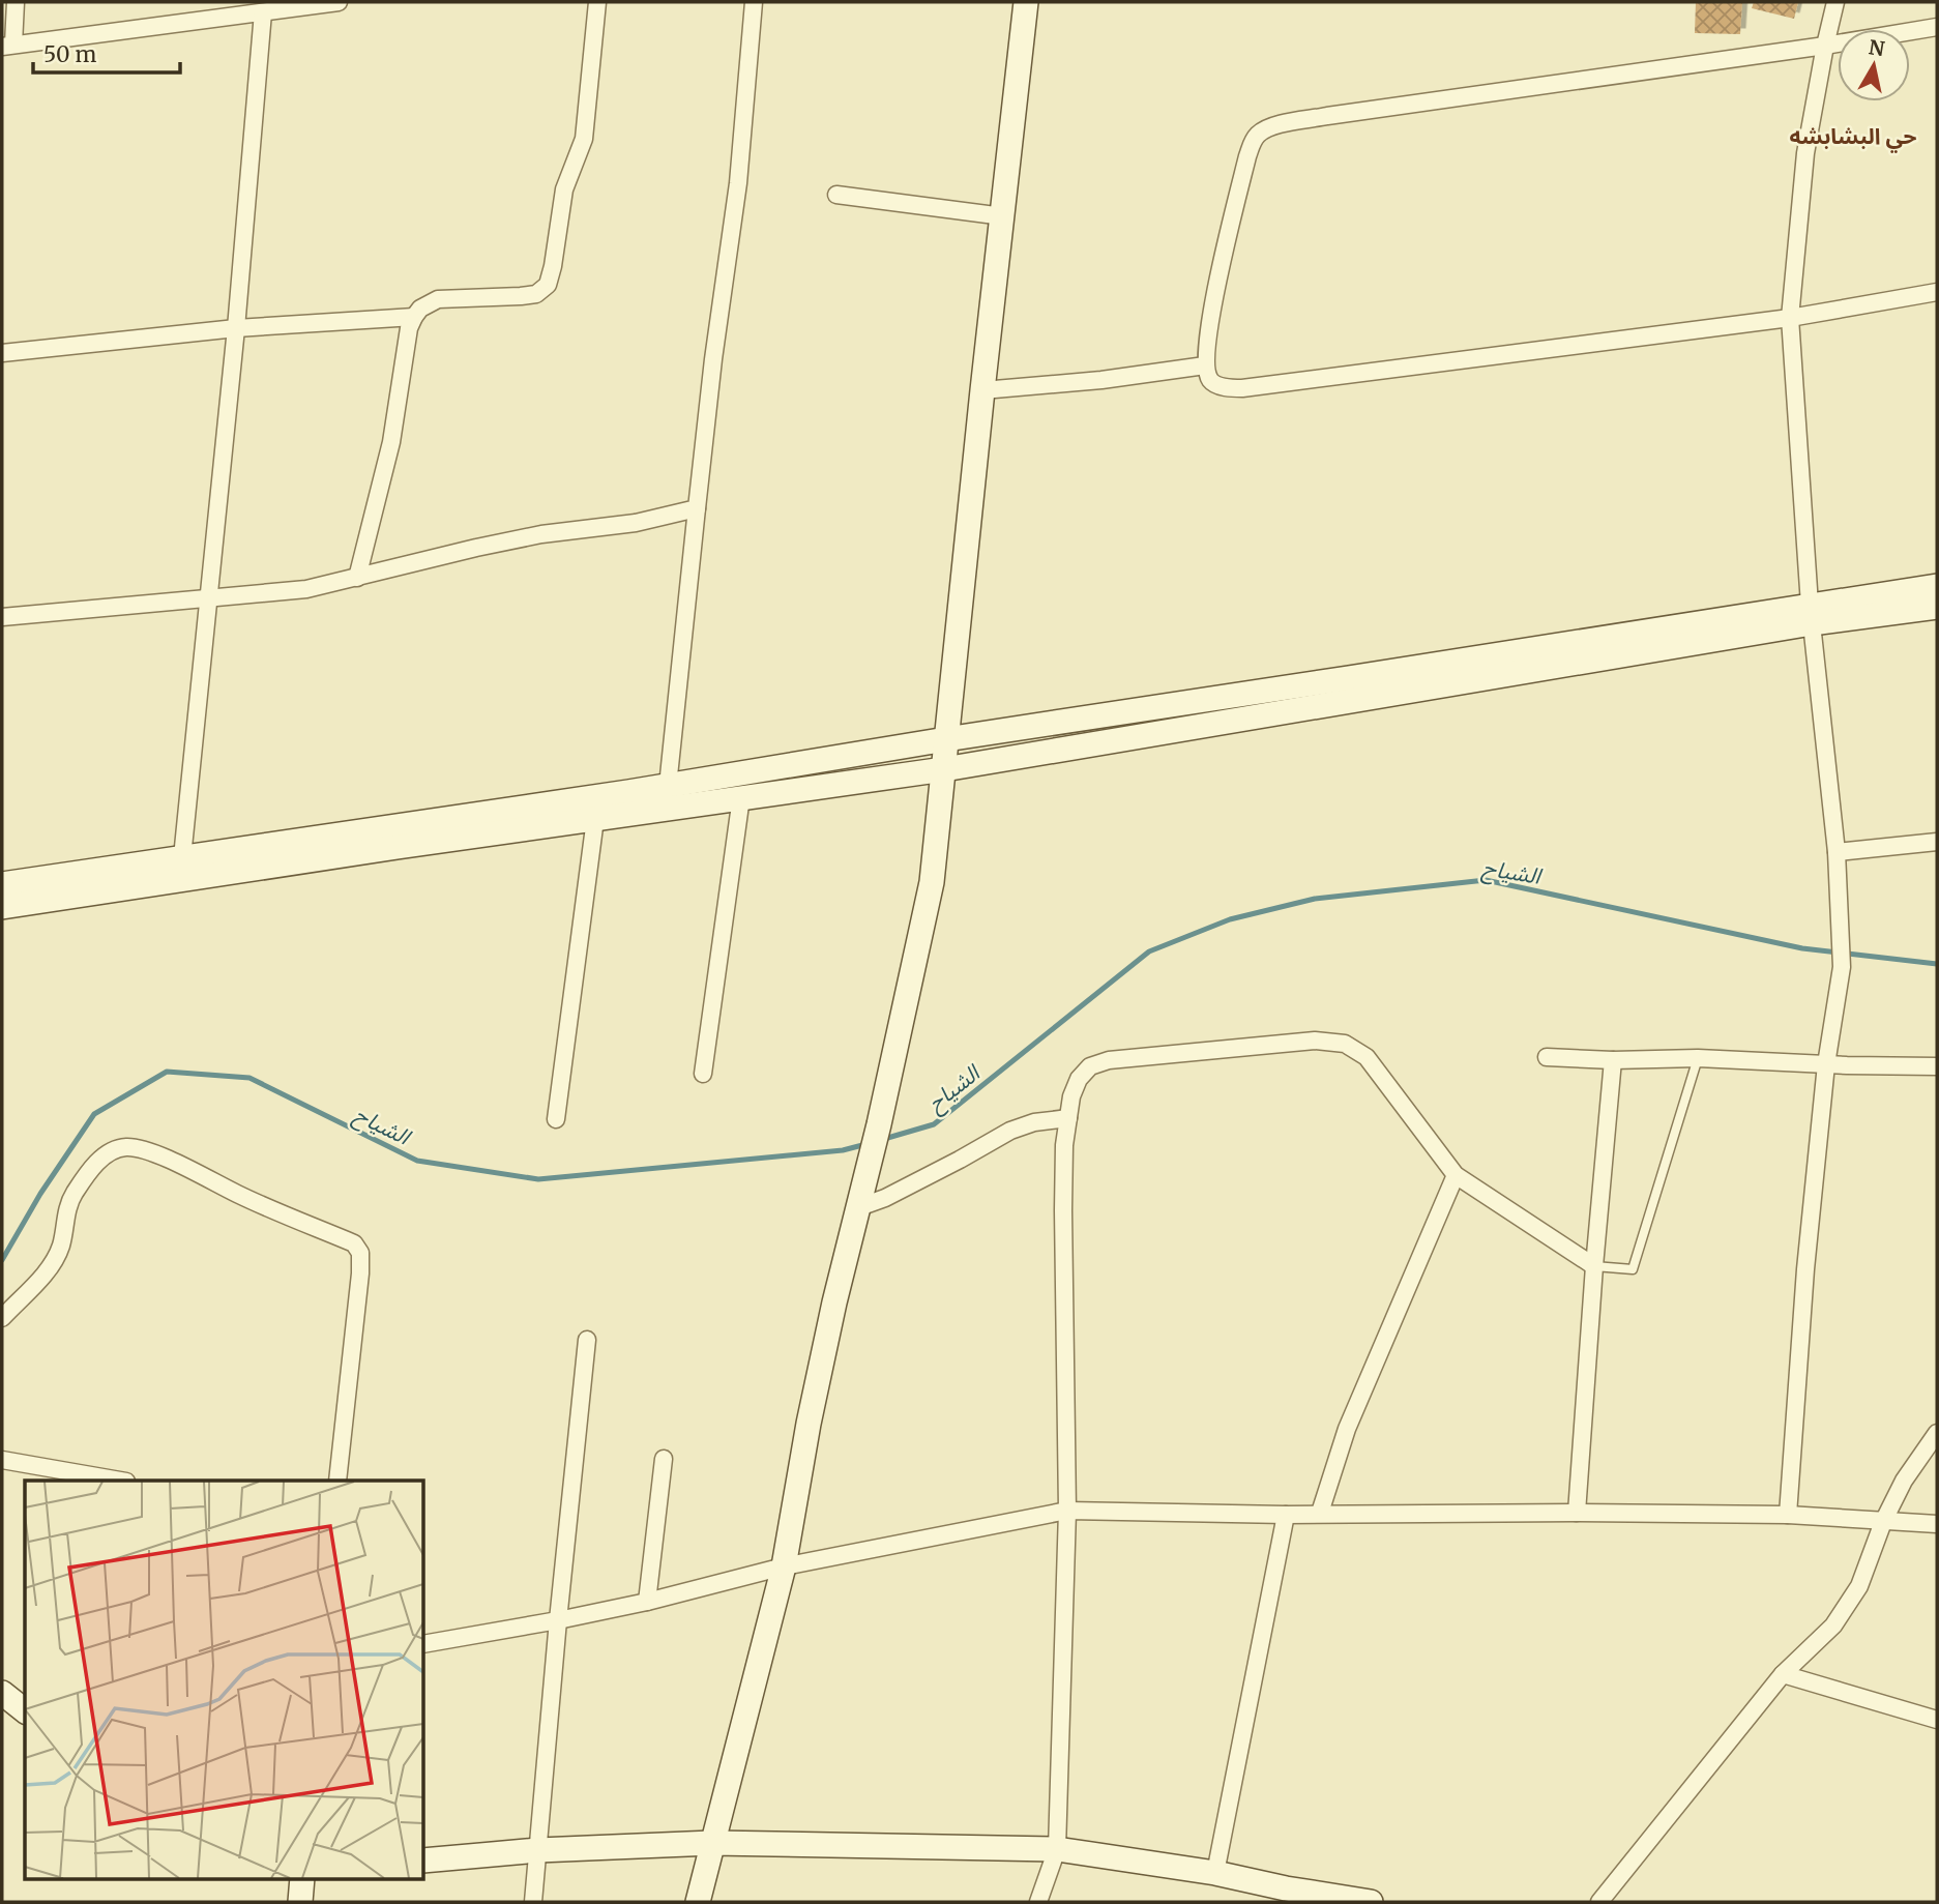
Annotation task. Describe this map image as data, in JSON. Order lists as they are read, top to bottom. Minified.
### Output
{"districts":["حي البشابشه"],"water":["الشياح"],"scale_bar":"50 m","north":"top"}
